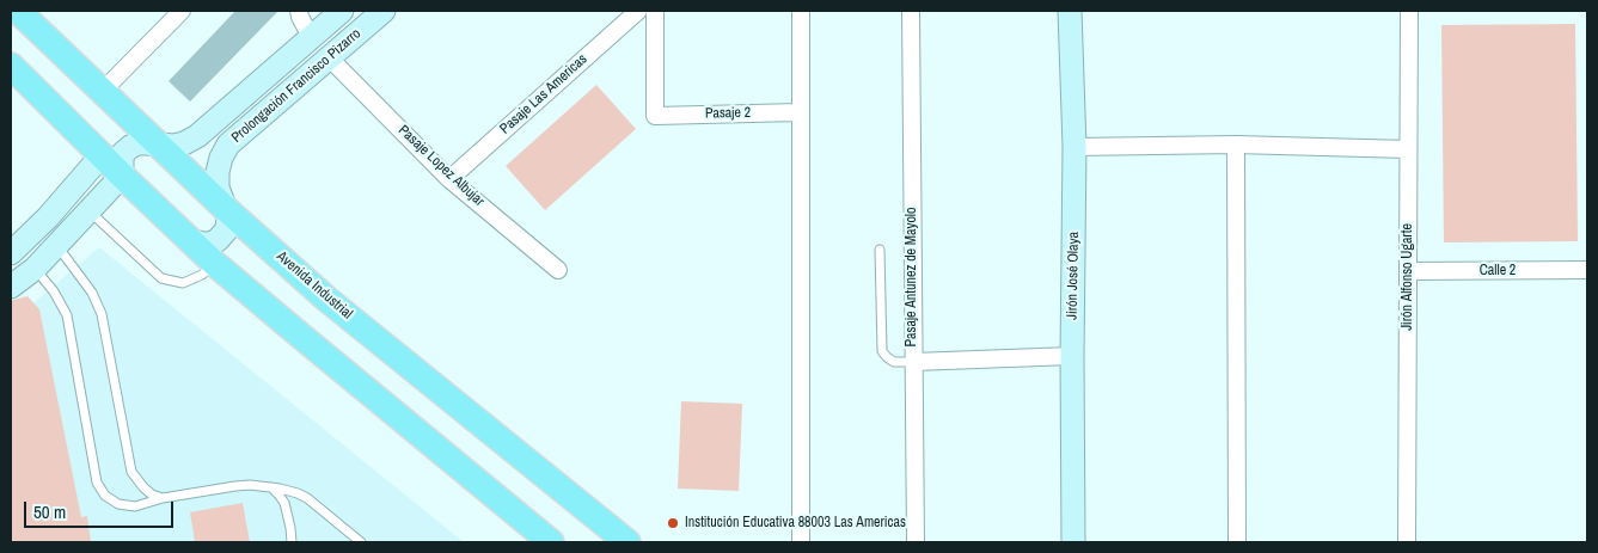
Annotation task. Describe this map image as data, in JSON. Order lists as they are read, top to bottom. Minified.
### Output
{"streets":{"main road":["Avenida Industrial"],"street":["Prolongación Francisco Pizarro","Pasaje Las Americas","Pasaje 2","Pasaje Lopez Albujar","Calle 2","Jirón José Olaya","Pasaje Antunez de Mayolo","Jirón Alfonso Ugarte"]},"crossings":[["Prolongación Francisco Pizarro","Pasaje Lopez Albujar"],["Prolongación Francisco Pizarro","Avenida Industrial"],["Pasaje Las Americas","Pasaje Lopez Albujar"],["Calle 2","Jirón Alfonso Ugarte"]],"places":["Institución Educativa 88003 Las Americas"],"scale_bar":"50 m"}
